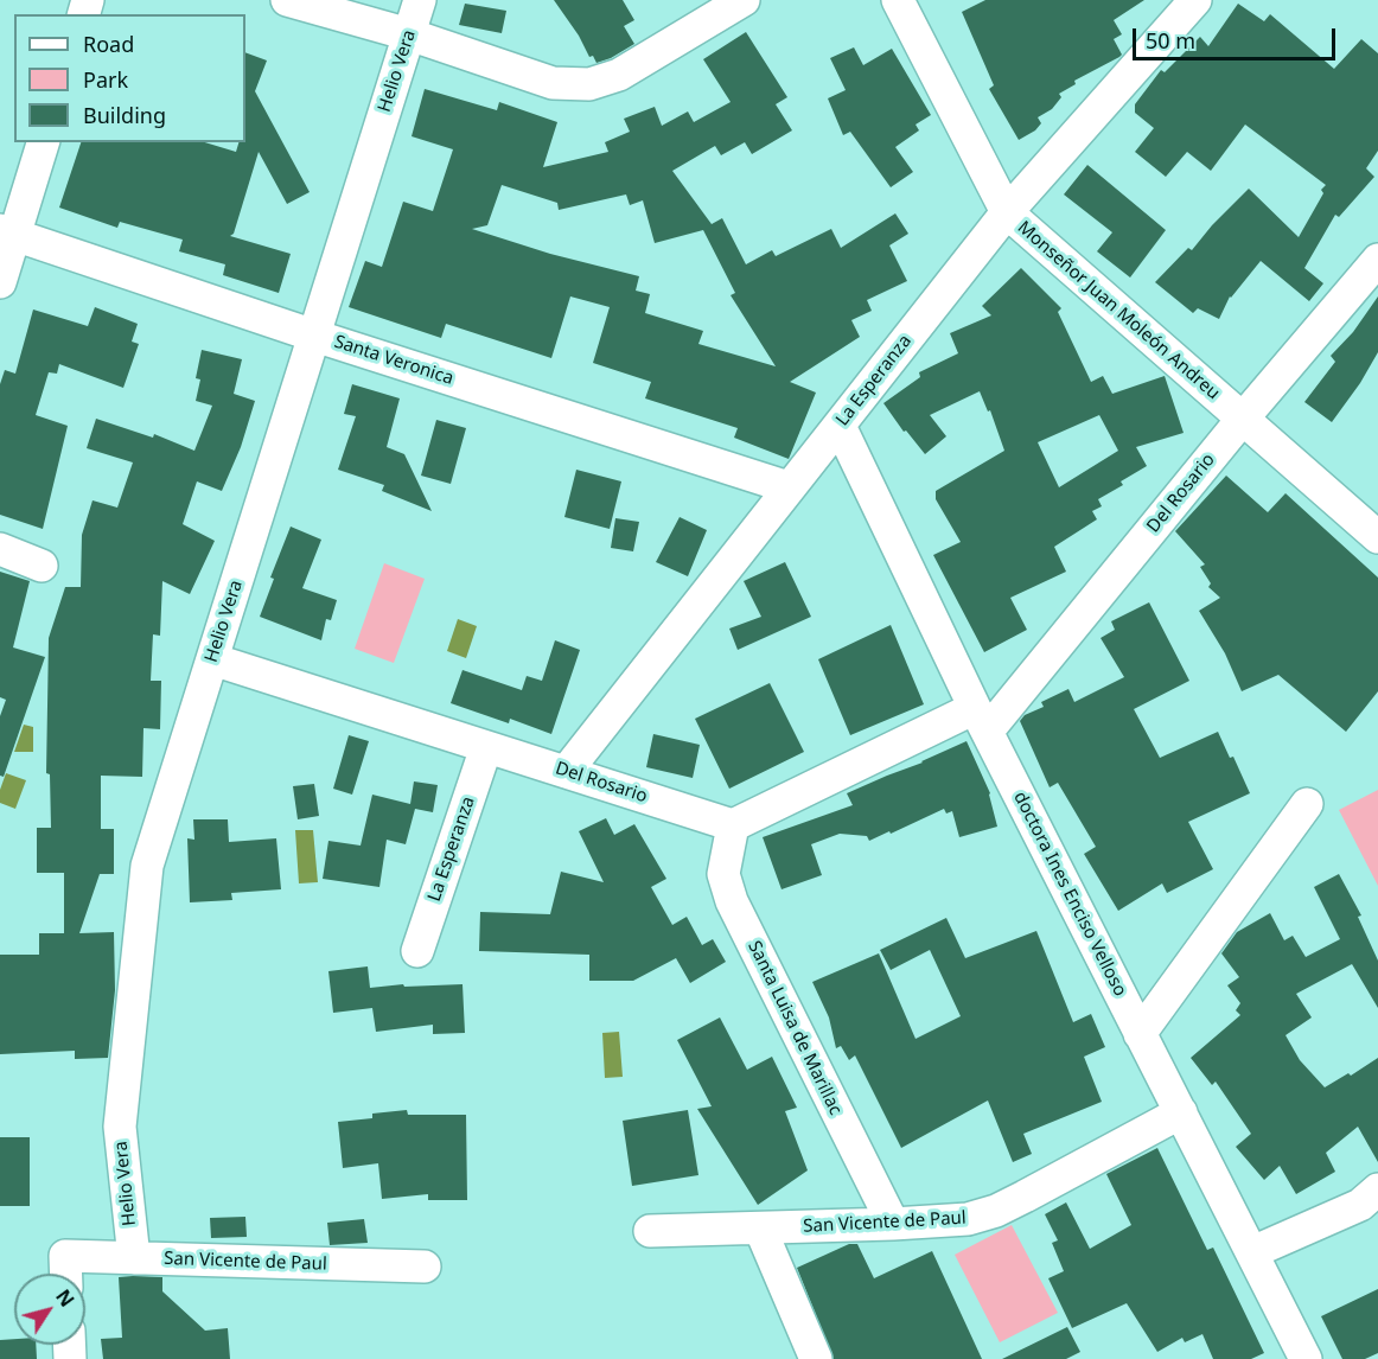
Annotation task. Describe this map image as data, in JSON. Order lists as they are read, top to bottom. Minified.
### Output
{"streets":{"street":["Helio Vera","Monseñor Juan Moleón Andreu","Santa Veronica","La Esperanza","Del Rosario","doctora Ines Enciso Velloso","Santa Luisa de Marillac","San Vicente de Paul"]},"crossings":[["Helio Vera","Santa Veronica"],["Helio Vera","Del Rosario"],["Helio Vera","San Vicente de Paul"],["Monseñor Juan Moleón Andreu","La Esperanza"],["Monseñor Juan Moleón Andreu","Del Rosario"],["Santa Veronica","La Esperanza"],["La Esperanza","Del Rosario"],["La Esperanza","doctora Ines Enciso Velloso"],["Del Rosario","doctora Ines Enciso Velloso"],["Del Rosario","Santa Luisa de Marillac"],["doctora Ines Enciso Velloso","San Vicente de Paul"],["Santa Luisa de Marillac","San Vicente de Paul"]],"legend":["Road","Park","Building"],"scale_bar":"50 m","north":"top right"}
